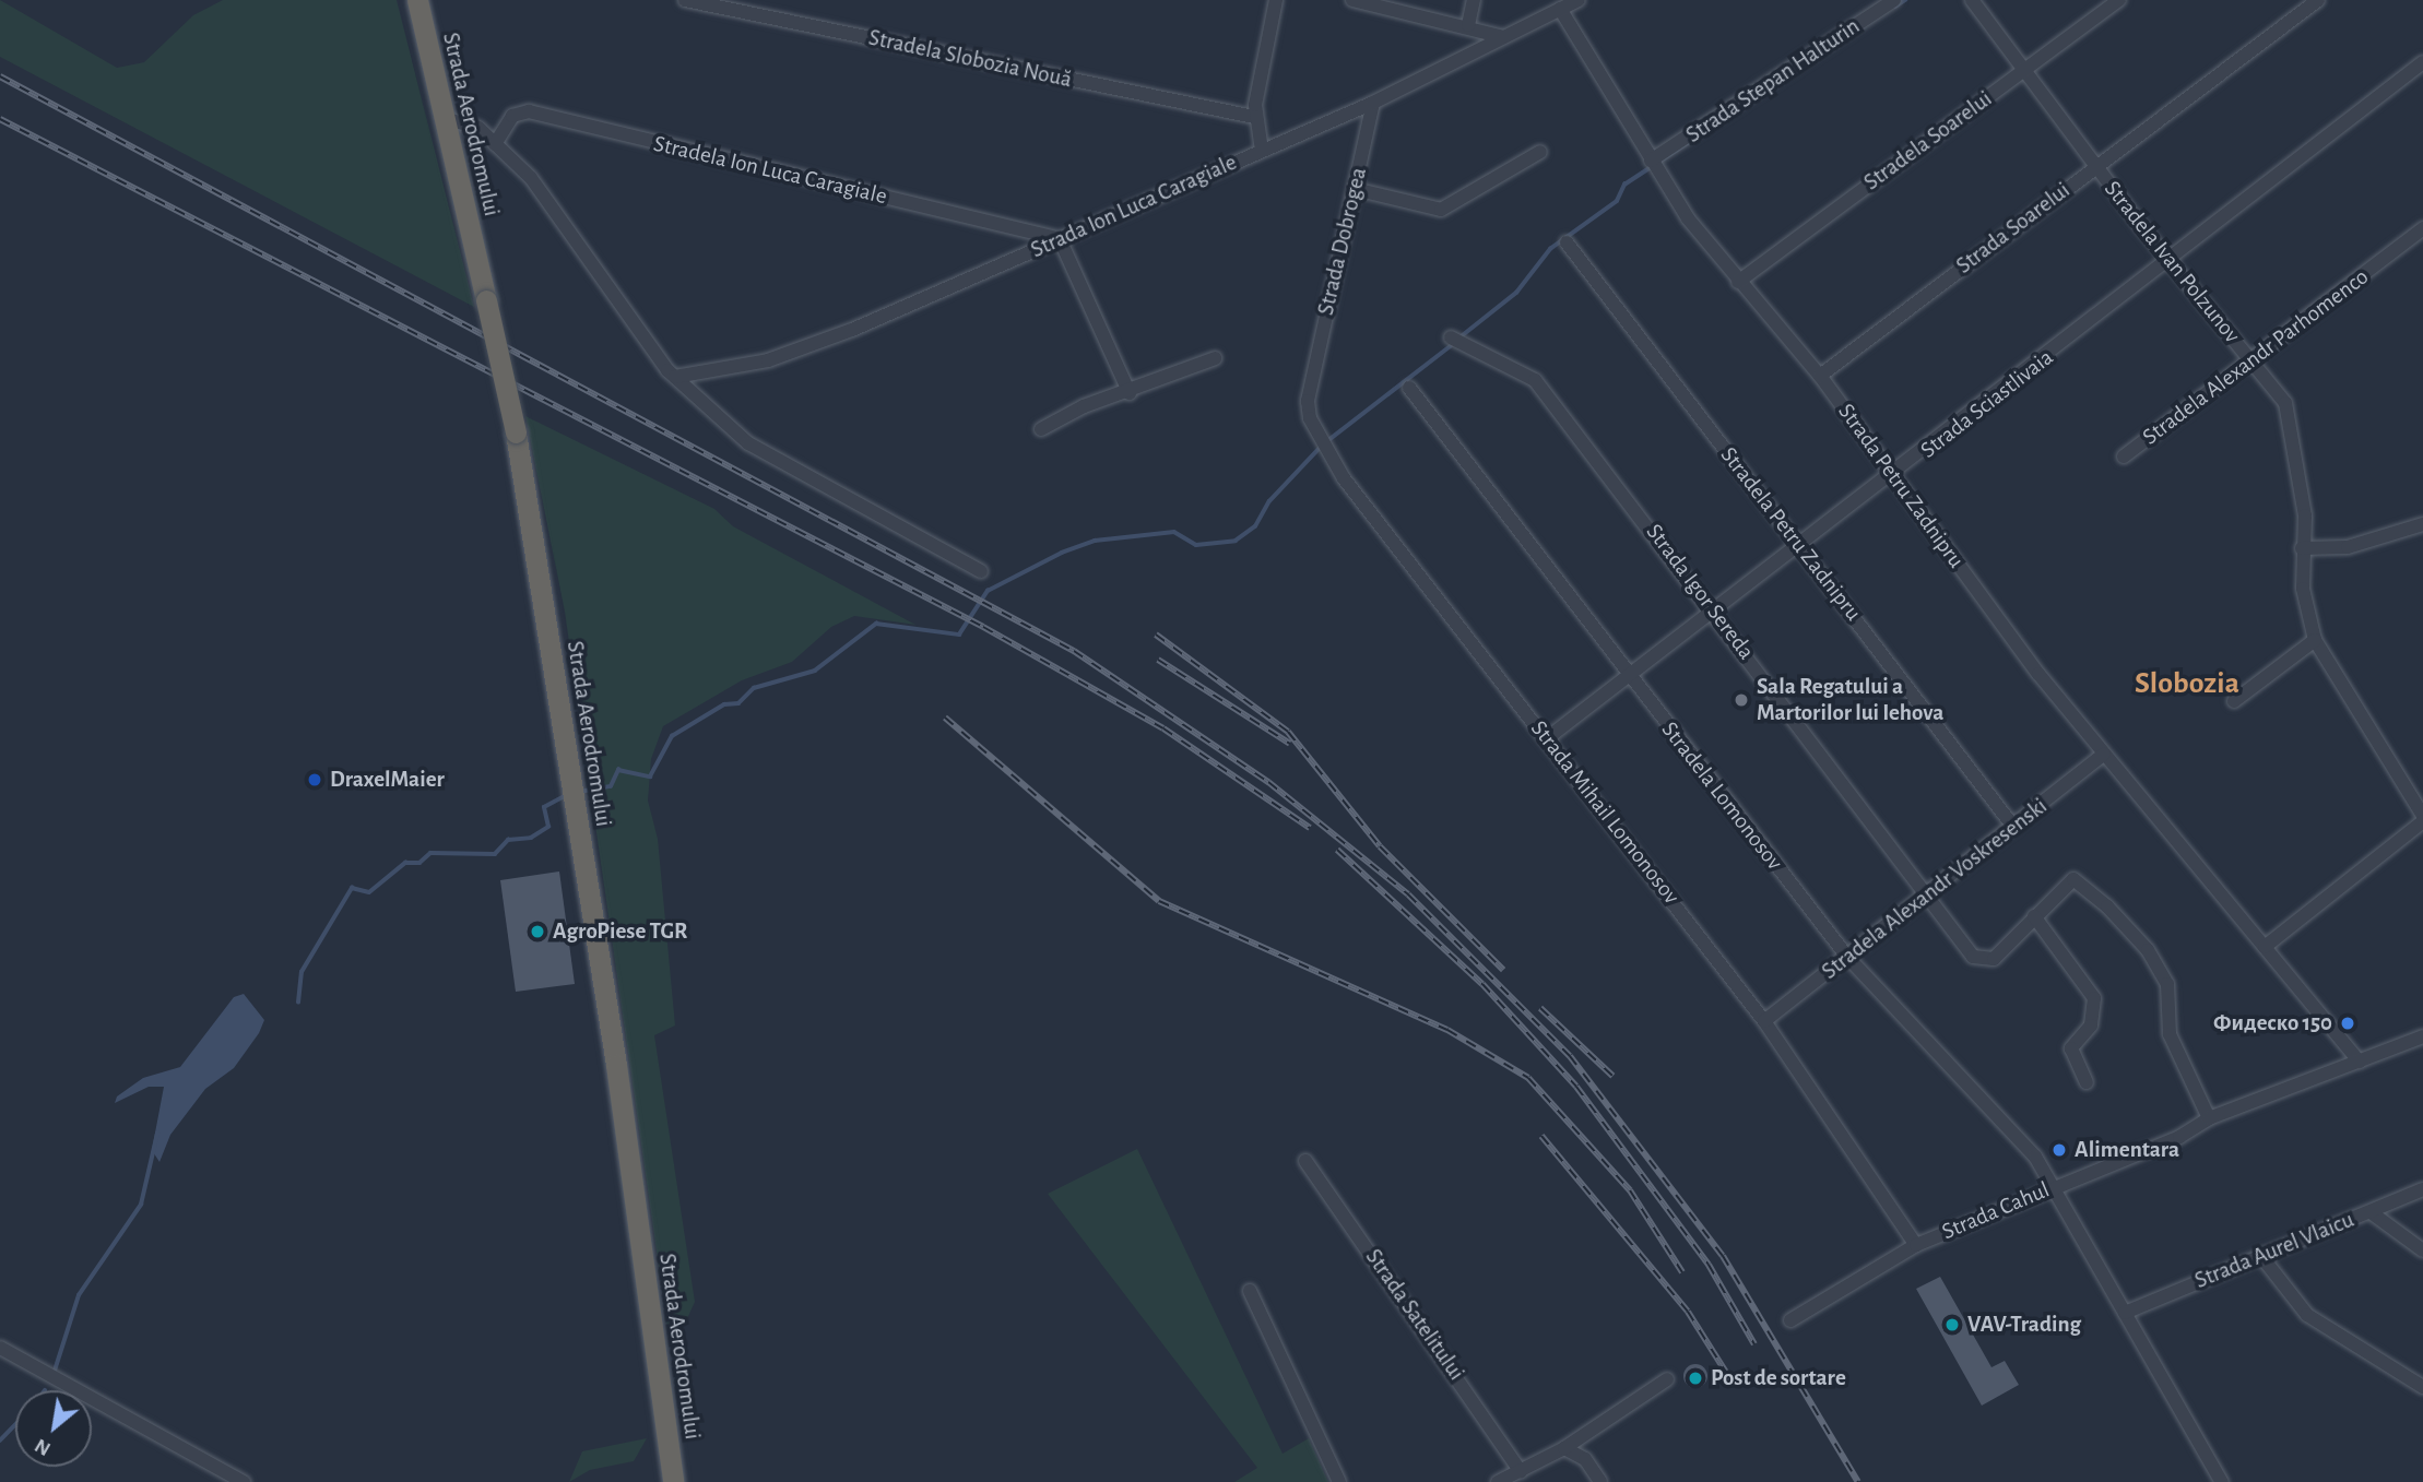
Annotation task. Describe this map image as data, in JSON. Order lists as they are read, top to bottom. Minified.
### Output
{"streets":{"highway":["Strada Aerodromului"],"street":["Stradela Slobozia Nouă","Strada Stepan Halturin","Stradela Soarelui","Stradela Ion Luca Caragiale","Strada Ion Luca Caragiale","Strada Soarelui","Strada Dobrogea","Stradela Ivan Polzunov","Stradela Alexandr Parhomenco","Strada Sciastlivaia","Strada Petru Zadnipru","Stradela Petru Zadnipru","Strada Igor Sereda","Stradela Lomonosov","Strada Mihail Lomonosov","Stradela Alexandr Voskresenski","Strada Cahul","Strada Aurel Vlaicu","Strada Satelitului"]},"crossings":[["Strada Stepan Halturin","Strada Petru Zadnipru"],["Stradela Soarelui","Stradela Ivan Polzunov"],["Stradela Soarelui","Strada Petru Zadnipru"],["Stradela Ion Luca Caragiale","Strada Ion Luca Caragiale"],["Strada Ion Luca Caragiale","Strada Dobrogea"],["Strada Ion Luca Caragiale","Strada Petru Zadnipru"],["Strada Soarelui","Stradela Ivan Polzunov"],["Strada Soarelui","Strada Petru Zadnipru"],["Strada Dobrogea","Strada Mihail Lomonosov"],["Stradela Ivan Polzunov","Stradela Alexandr Parhomenco"],["Stradela Ivan Polzunov","Strada Sciastlivaia"],["Strada Sciastlivaia","Strada Petru Zadnipru"],["Strada Sciastlivaia","Stradela Petru Zadnipru"],["Strada Sciastlivaia","Strada Igor Sereda"],["Strada Sciastlivaia","Stradela Lomonosov"],["Strada Sciastlivaia","Strada Mihail Lomonosov"],["Strada Petru Zadnipru","Stradela Alexandr Voskresenski"],["Strada Petru Zadnipru","Strada Cahul"],["Stradela Petru Zadnipru","Stradela Alexandr Voskresenski"],["Strada Igor Sereda","Stradela Alexandr Voskresenski"],["Stradela Lomonosov","Stradela Alexandr Voskresenski"],["Stradela Lomonosov","Strada Cahul"],["Strada Mihail Lomonosov","Stradela Alexandr Voskresenski"],["Strada Mihail Lomonosov","Strada Cahul"]],"districts":["Slobozia"],"places":["Sala Regatului a Martorilor lui Iehova","DraxelMaier","AgroPiese TGR","Фидеско 150","Alimentara","VAV-Trading","Post de sortare"],"north":"bottom left"}
